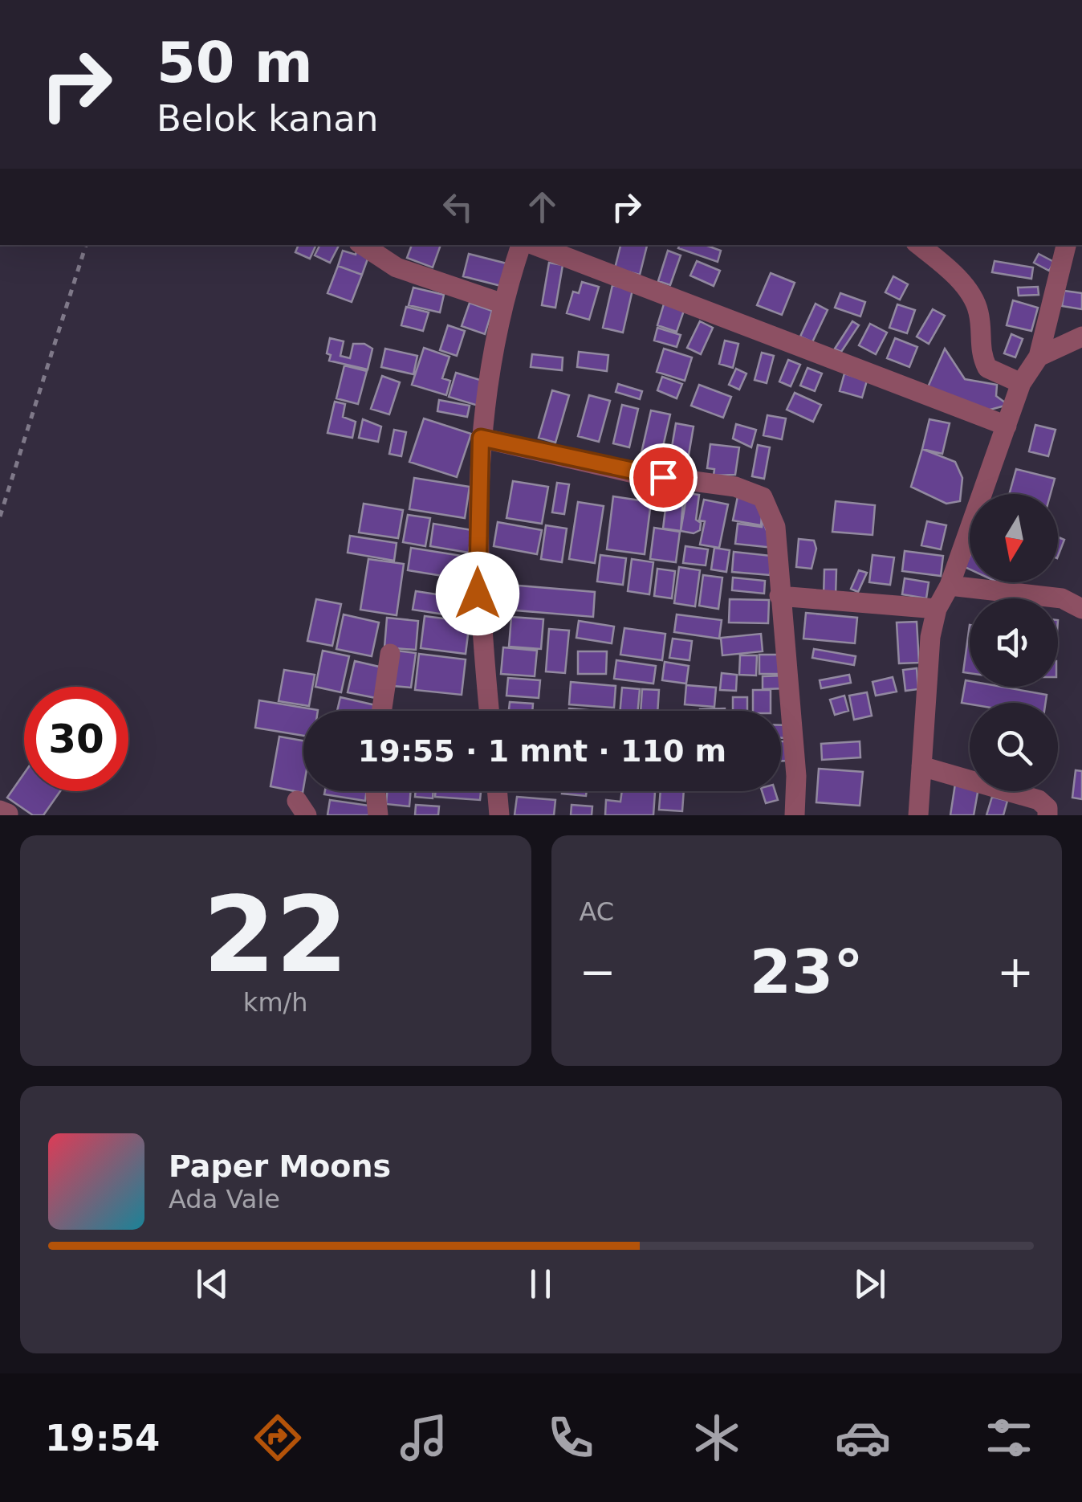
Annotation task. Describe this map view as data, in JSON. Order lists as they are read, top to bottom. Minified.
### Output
{"north":"bottom","page":{"turn":["50 m","Belok kanan"],"limit":"30","trip":"19:55 · 1 mnt · 110 m","tile":[["22","km/h"],"AC"],"heat":["−","23°","+"],"song":["Paper Moons","Ada Vale"],"tabs":"19:54"}}
